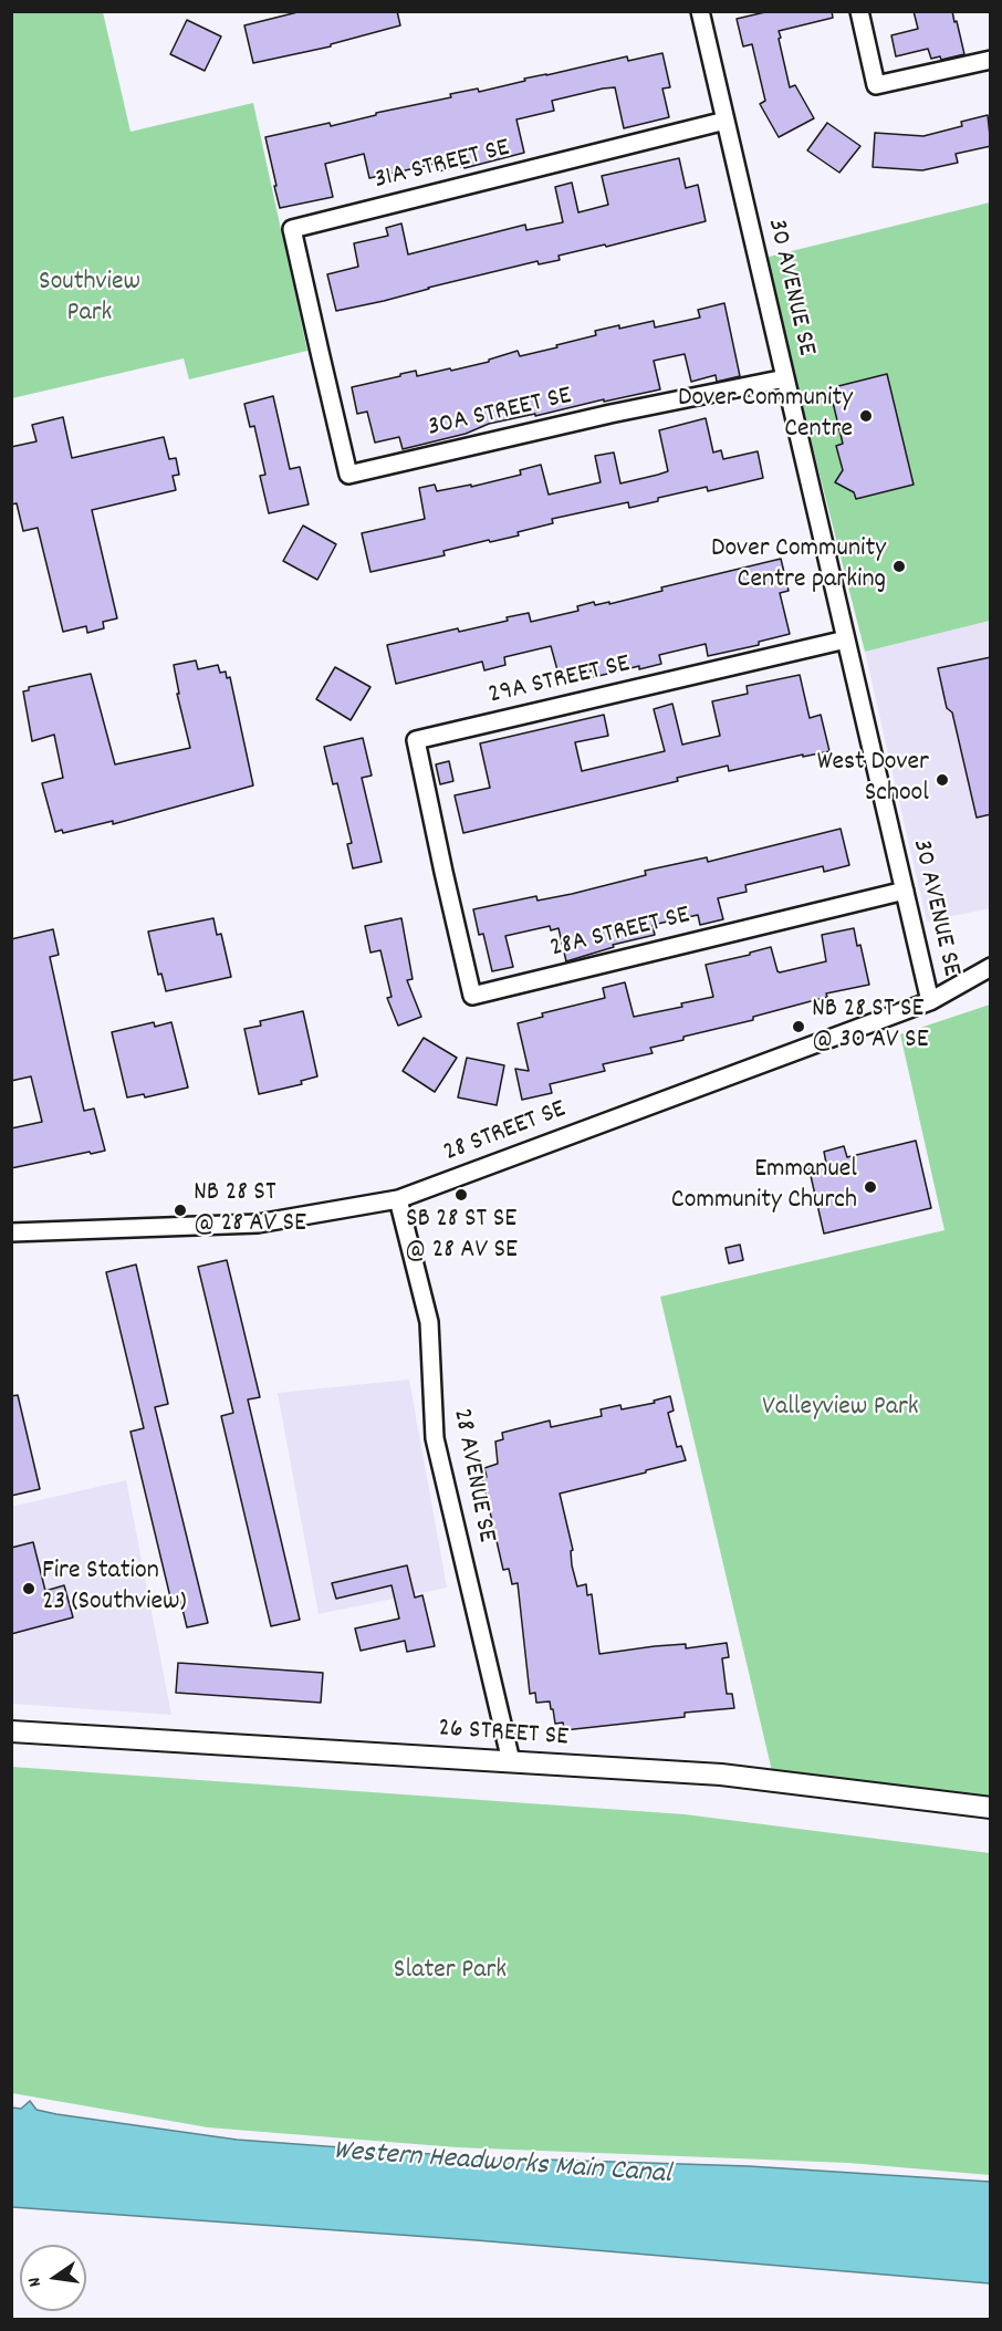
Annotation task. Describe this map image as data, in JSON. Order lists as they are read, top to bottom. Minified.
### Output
{"streets":{"street":["31A STREET SE","30 AVENUE SE","30A STREET SE","29A STREET SE","28A STREET SE","28 STREET SE","28 AVENUE SE","26 STREET SE"]},"crossings":[["31A STREET SE","30 AVENUE SE"],["31A STREET SE","30A STREET SE"],["30 AVENUE SE","30A STREET SE"],["30 AVENUE SE","29A STREET SE"],["30 AVENUE SE","28A STREET SE"],["30 AVENUE SE","28 STREET SE"],["29A STREET SE","28A STREET SE"],["28 STREET SE","28 AVENUE SE"],["28 AVENUE SE","26 STREET SE"]],"water":["Western Headworks Main Canal"],"parks":["Southview Park","Valleyview Park","Slater Park"],"places":["Dover Community Centre","Dover Community Centre parking","West Dover School","NB 28 ST SE @ 30 AV SE","Emmanuel Community Church","SB 28 ST SE @ 28 AV SE","NB 28 ST @ 28 AV SE","Fire Station 23 (Southview)"],"north":"left"}
